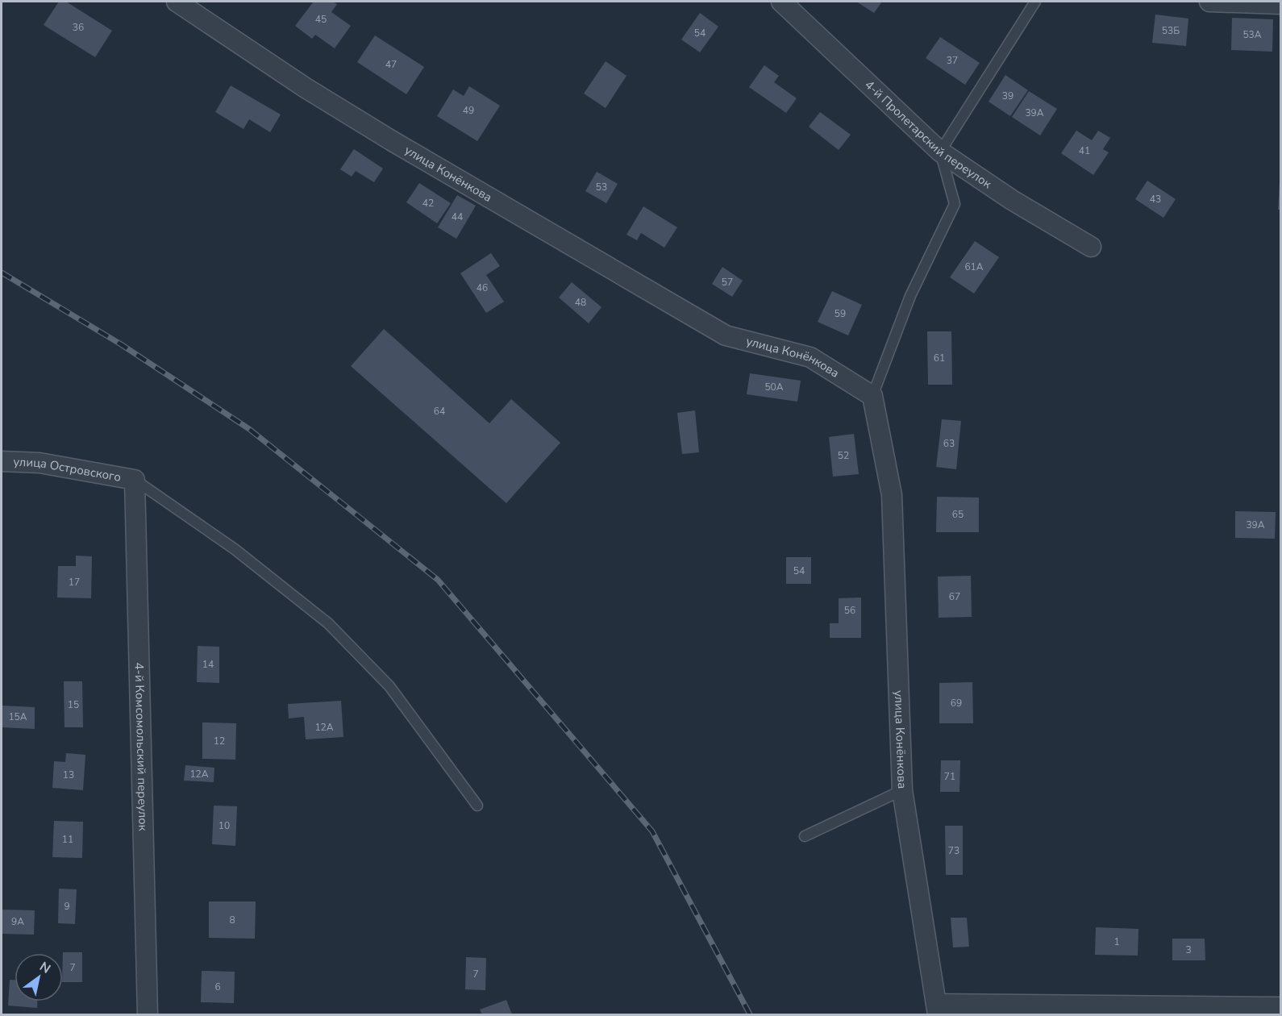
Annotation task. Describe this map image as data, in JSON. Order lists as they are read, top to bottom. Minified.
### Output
{"streets":{"street":["4-й Пролетарский переулок","улица Конёнкова","улица Островского","4-й Комсомольский переулок"]},"crossings":[["улица Островского","4-й Комсомольский переулок"]],"house_numbers":["45","36","53Б","54","53А","37","47","39","49","39А","41","53","43","42","44","61А","57","46","48","59","61","50А","64","63","52","65","39А","54","17","67","56","14","69","15","15А","12А","12","12А","13","71","10","11","73","9","8","9А","1","3","7","7","6"],"north":"top right"}
